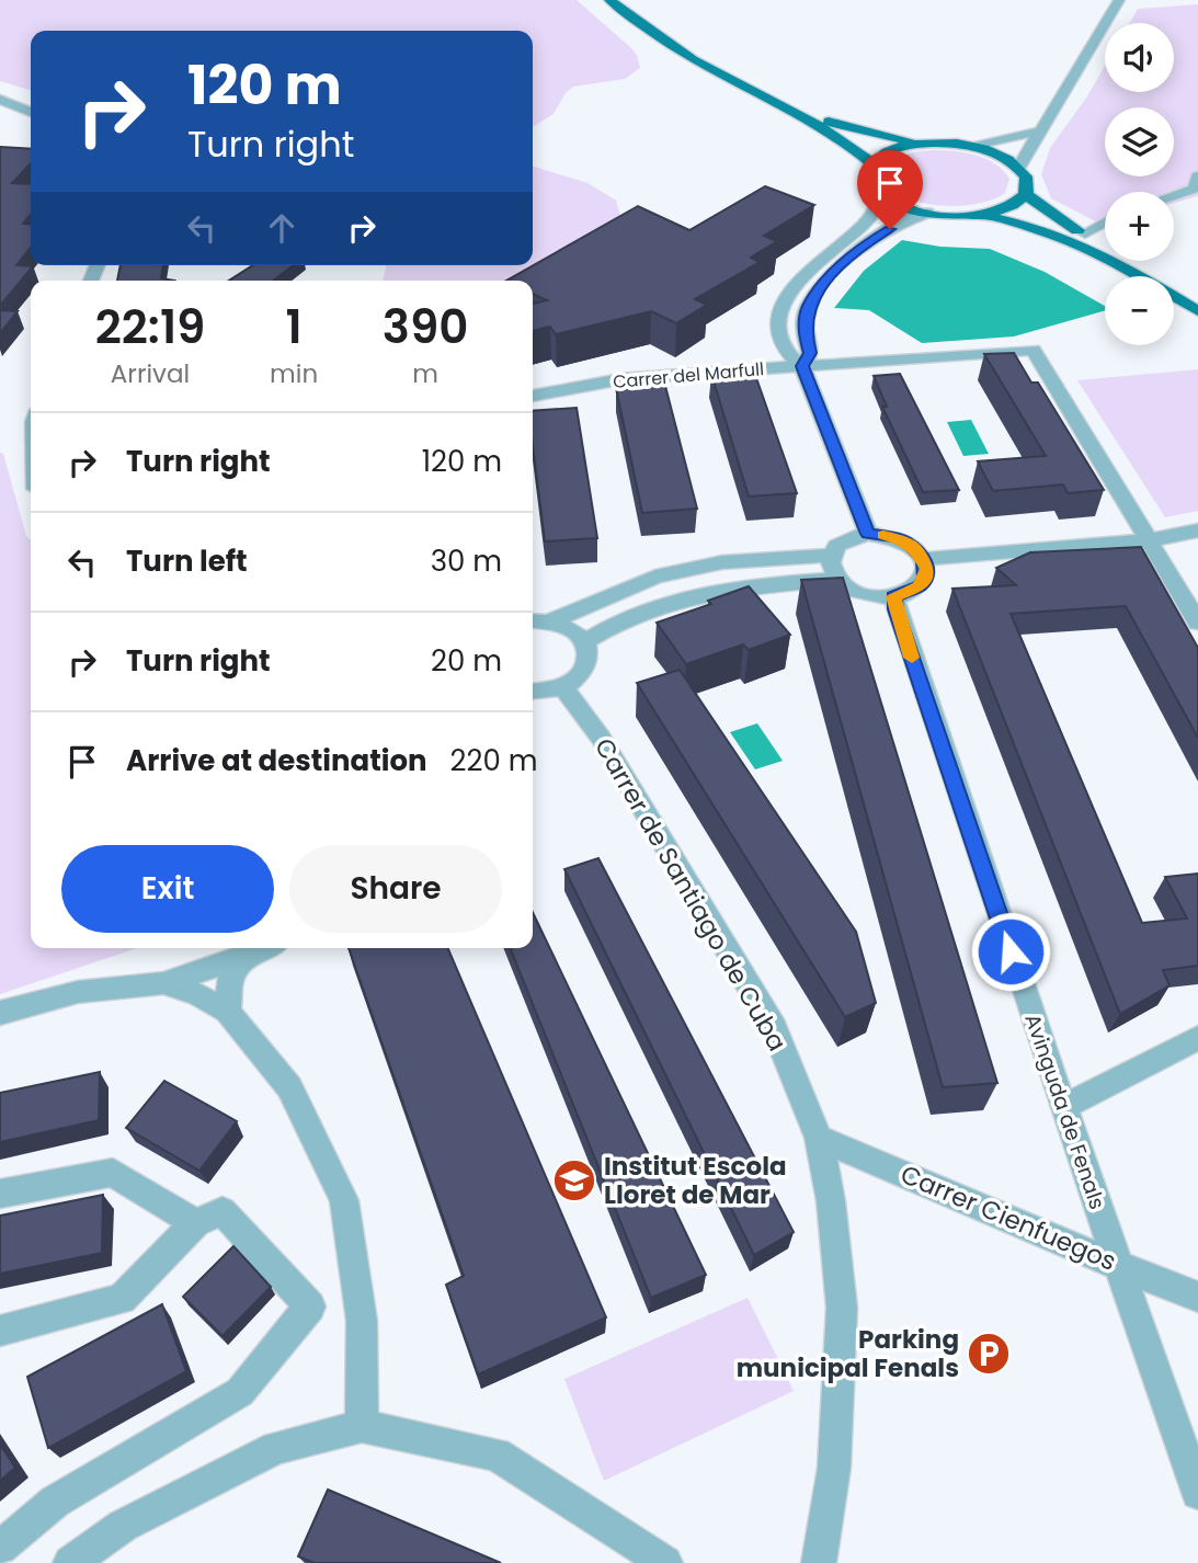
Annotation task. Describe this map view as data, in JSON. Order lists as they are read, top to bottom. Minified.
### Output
{"streets":{"street":["Carrer del Marfull","Carrer de Santiago de Cuba","Avinguda de Fenals","Carrer Cienfuegos"]},"crossings":[["Carrer de Santiago de Cuba","Carrer Cienfuegos"],["Avinguda de Fenals","Carrer Cienfuegos"]],"places":{"school or university":["Institut Escola Lloret de Mar"],"parking":["Parking municipal Fenals"]},"page":{"map_buttons":["+","−"],"turn":["120 m","Turn right"],"eta":["22:19","Arrival","1","min","390","m"],"list":[{"name":"Turn right","value":"120 m"},{"name":"Turn left","value":"30 m"},{"name":"Turn right","value":"20 m"},{"name":"Arrive at destination","value":"220 m"}],"buttons":["Exit","Share"]}}
